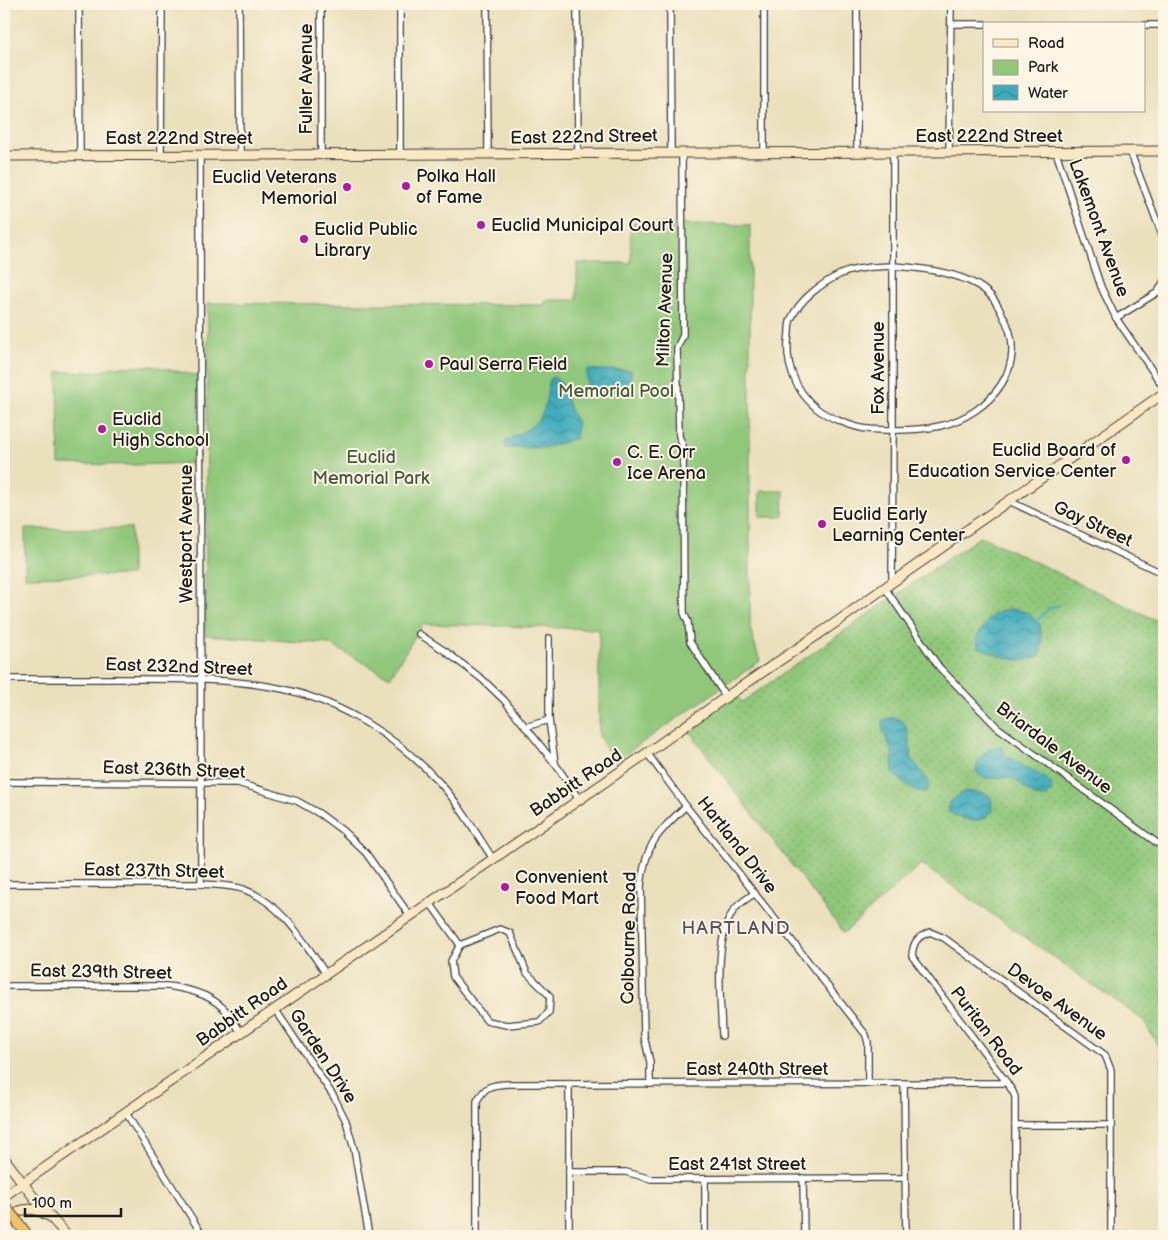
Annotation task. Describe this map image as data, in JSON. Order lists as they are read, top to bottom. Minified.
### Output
{"streets":{"main road":["East 222nd Street","Babbitt Road"],"street":["Fuller Avenue","Lakemont Avenue","Milton Avenue","Fox Avenue","Gay Street","Westport Avenue","East 232nd Street","Briardale Avenue","East 236th Street","Hartland Drive","East 237th Street","Colbourne Road","East 239th Street","Devoe Avenue","Puritan Road","Garden Drive","East 240th Street","East 241st Street"]},"crossings":[["Fuller Avenue","East 222nd Street"],["East 222nd Street","Lakemont Avenue"],["East 222nd Street","Milton Avenue"],["East 222nd Street","Fox Avenue"],["East 222nd Street","Westport Avenue"],["Milton Avenue","Babbitt Road"],["Fox Avenue","Briardale Avenue"],["Fox Avenue","Babbitt Road"],["Gay Street","Babbitt Road"],["Westport Avenue","East 232nd Street"],["Westport Avenue","East 236th Street"],["Westport Avenue","East 237th Street"],["East 232nd Street","Babbitt Road"],["Briardale Avenue","Babbitt Road"],["East 236th Street","Babbitt Road"],["Babbitt Road","Hartland Drive"],["Babbitt Road","East 237th Street"],["Babbitt Road","East 239th Street"],["Babbitt Road","Garden Drive"],["Hartland Drive","Colbourne Road"],["Hartland Drive","East 240th Street"],["Colbourne Road","East 240th Street"],["Devoe Avenue","Puritan Road"],["Puritan Road","East 240th Street"]],"districts":["HARTLAND"],"parks":["Memorial Pool","Euclid Memorial Park"],"places":["Polka Hall of Fame","Euclid Veterans Memorial","Euclid Municipal Court","Euclid Public Library","Paul Serra Field","Euclid High School","Euclid Board of Education Service Center","C. E. Orr Ice Arena","Euclid Early Learning Center","Convenient Food Mart"],"legend":["Road","Park","Water"],"scale_bar":"100 m"}
